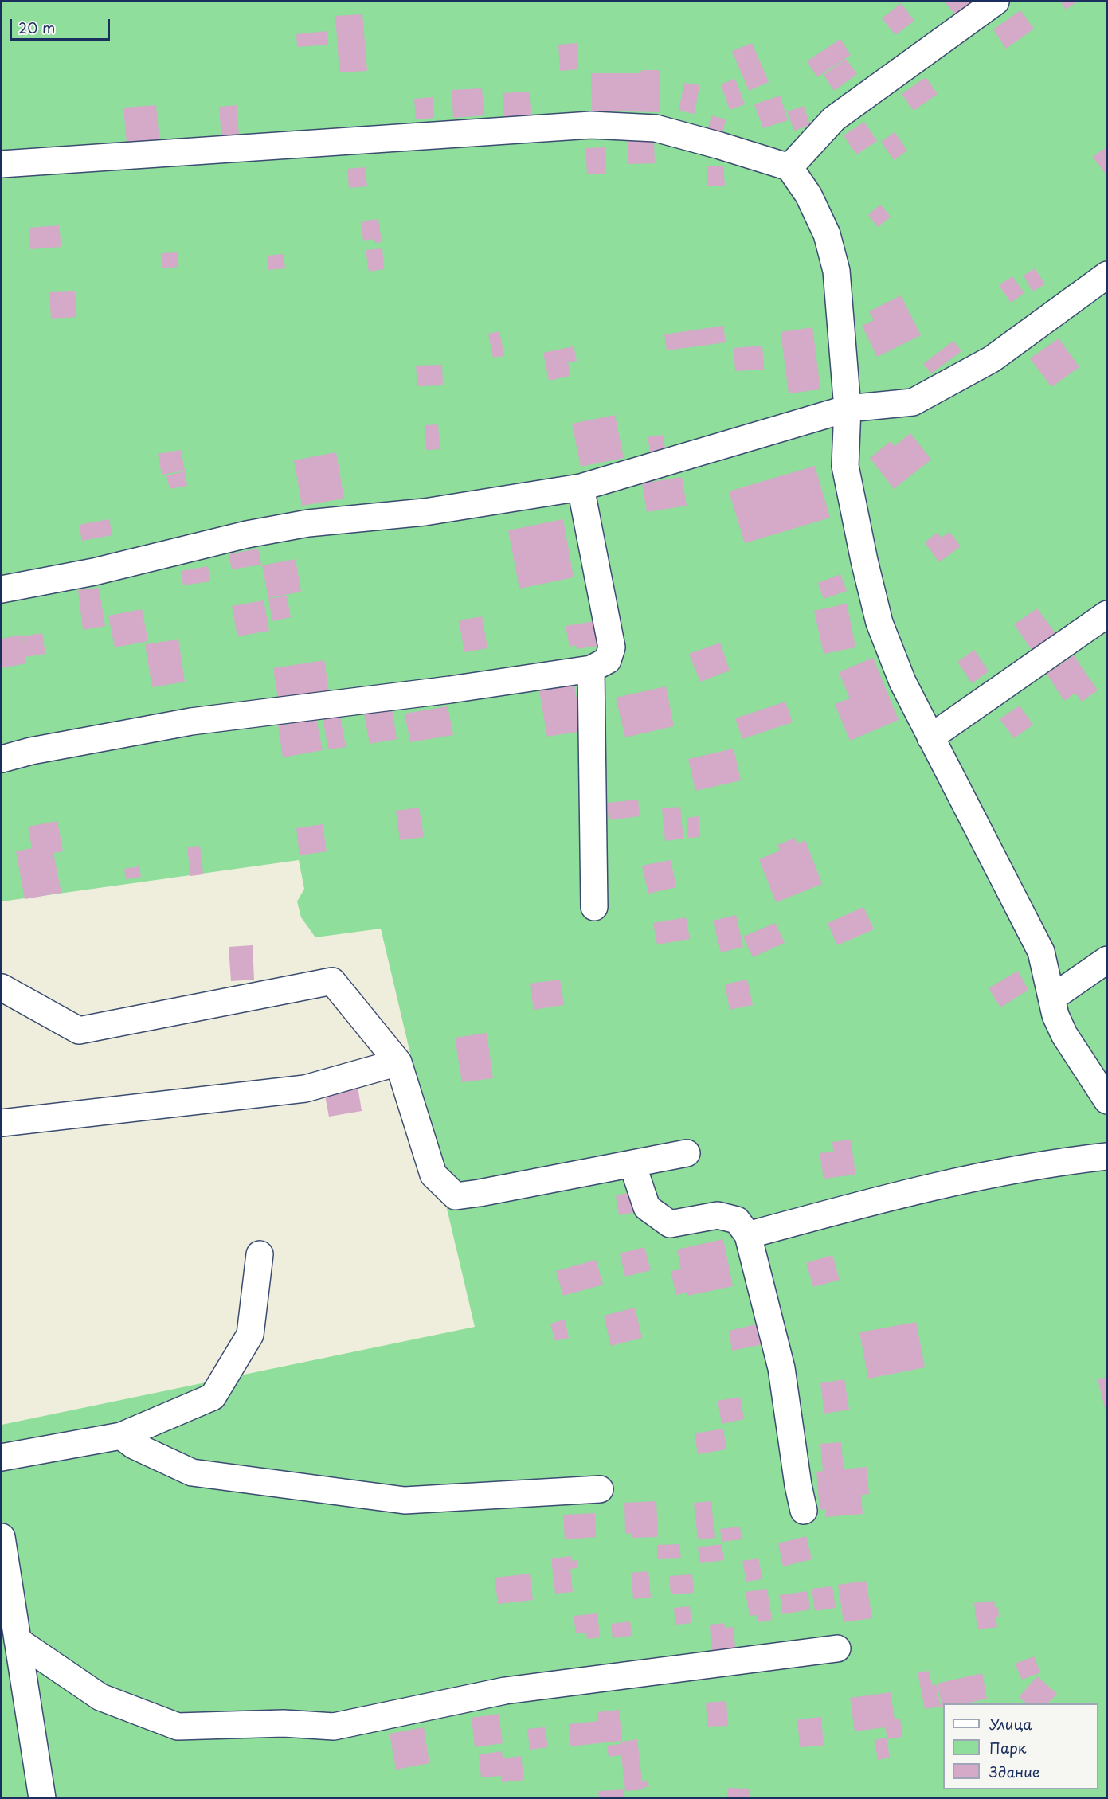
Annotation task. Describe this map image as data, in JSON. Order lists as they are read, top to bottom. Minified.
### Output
{"legend":["Улица","Парк","Здание"],"scale_bar":"20 m"}
